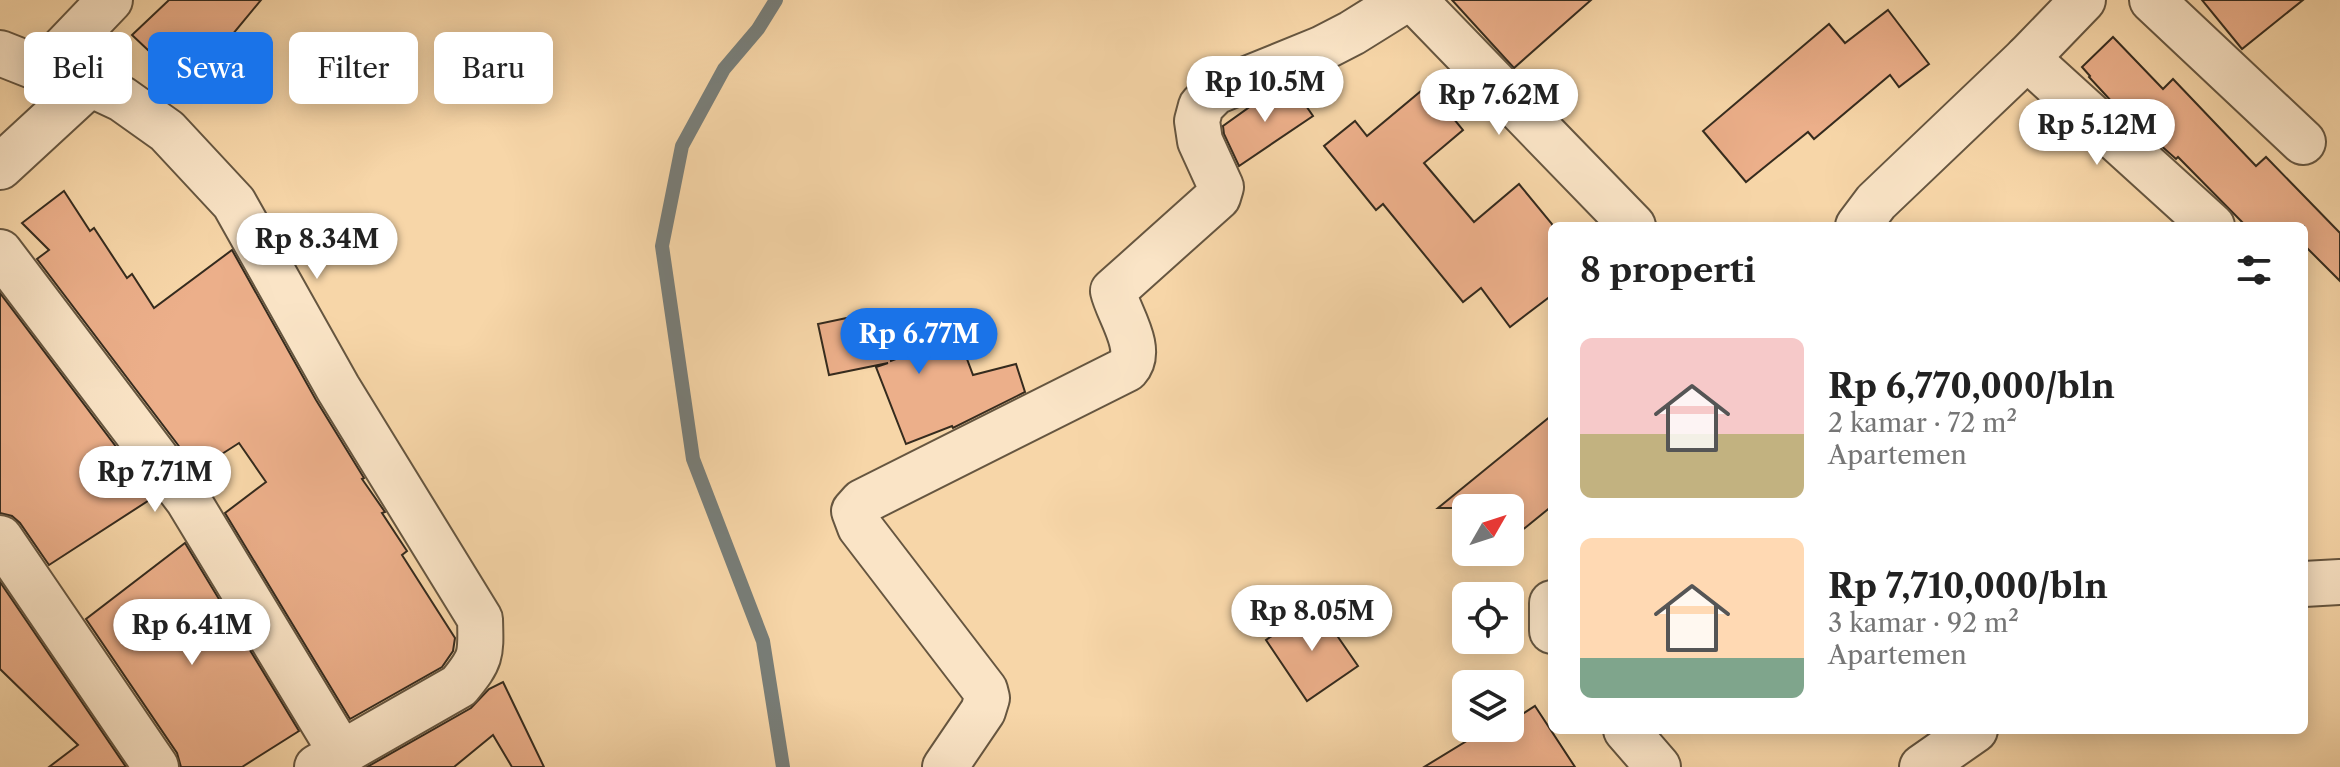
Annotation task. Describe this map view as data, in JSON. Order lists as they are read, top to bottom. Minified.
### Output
{"north":"top right","page":{"chip":["Beli","Sewa","Filter","Baru"],"price":["Rp 10.5M","Rp 7.62M","Rp 5.12M","Rp 8.34M","Rp 6.77M","Rp 7.71M","Rp 8.05M","Rp 6.41M"],"heading":"8 properti","list":[{"name":"Rp 6,770,000/bln","note":"2 kamar · 72 m² · Apartemen"},{"name":"Rp 7,710,000/bln","note":"3 kamar · 92 m² · Apartemen"}]}}
